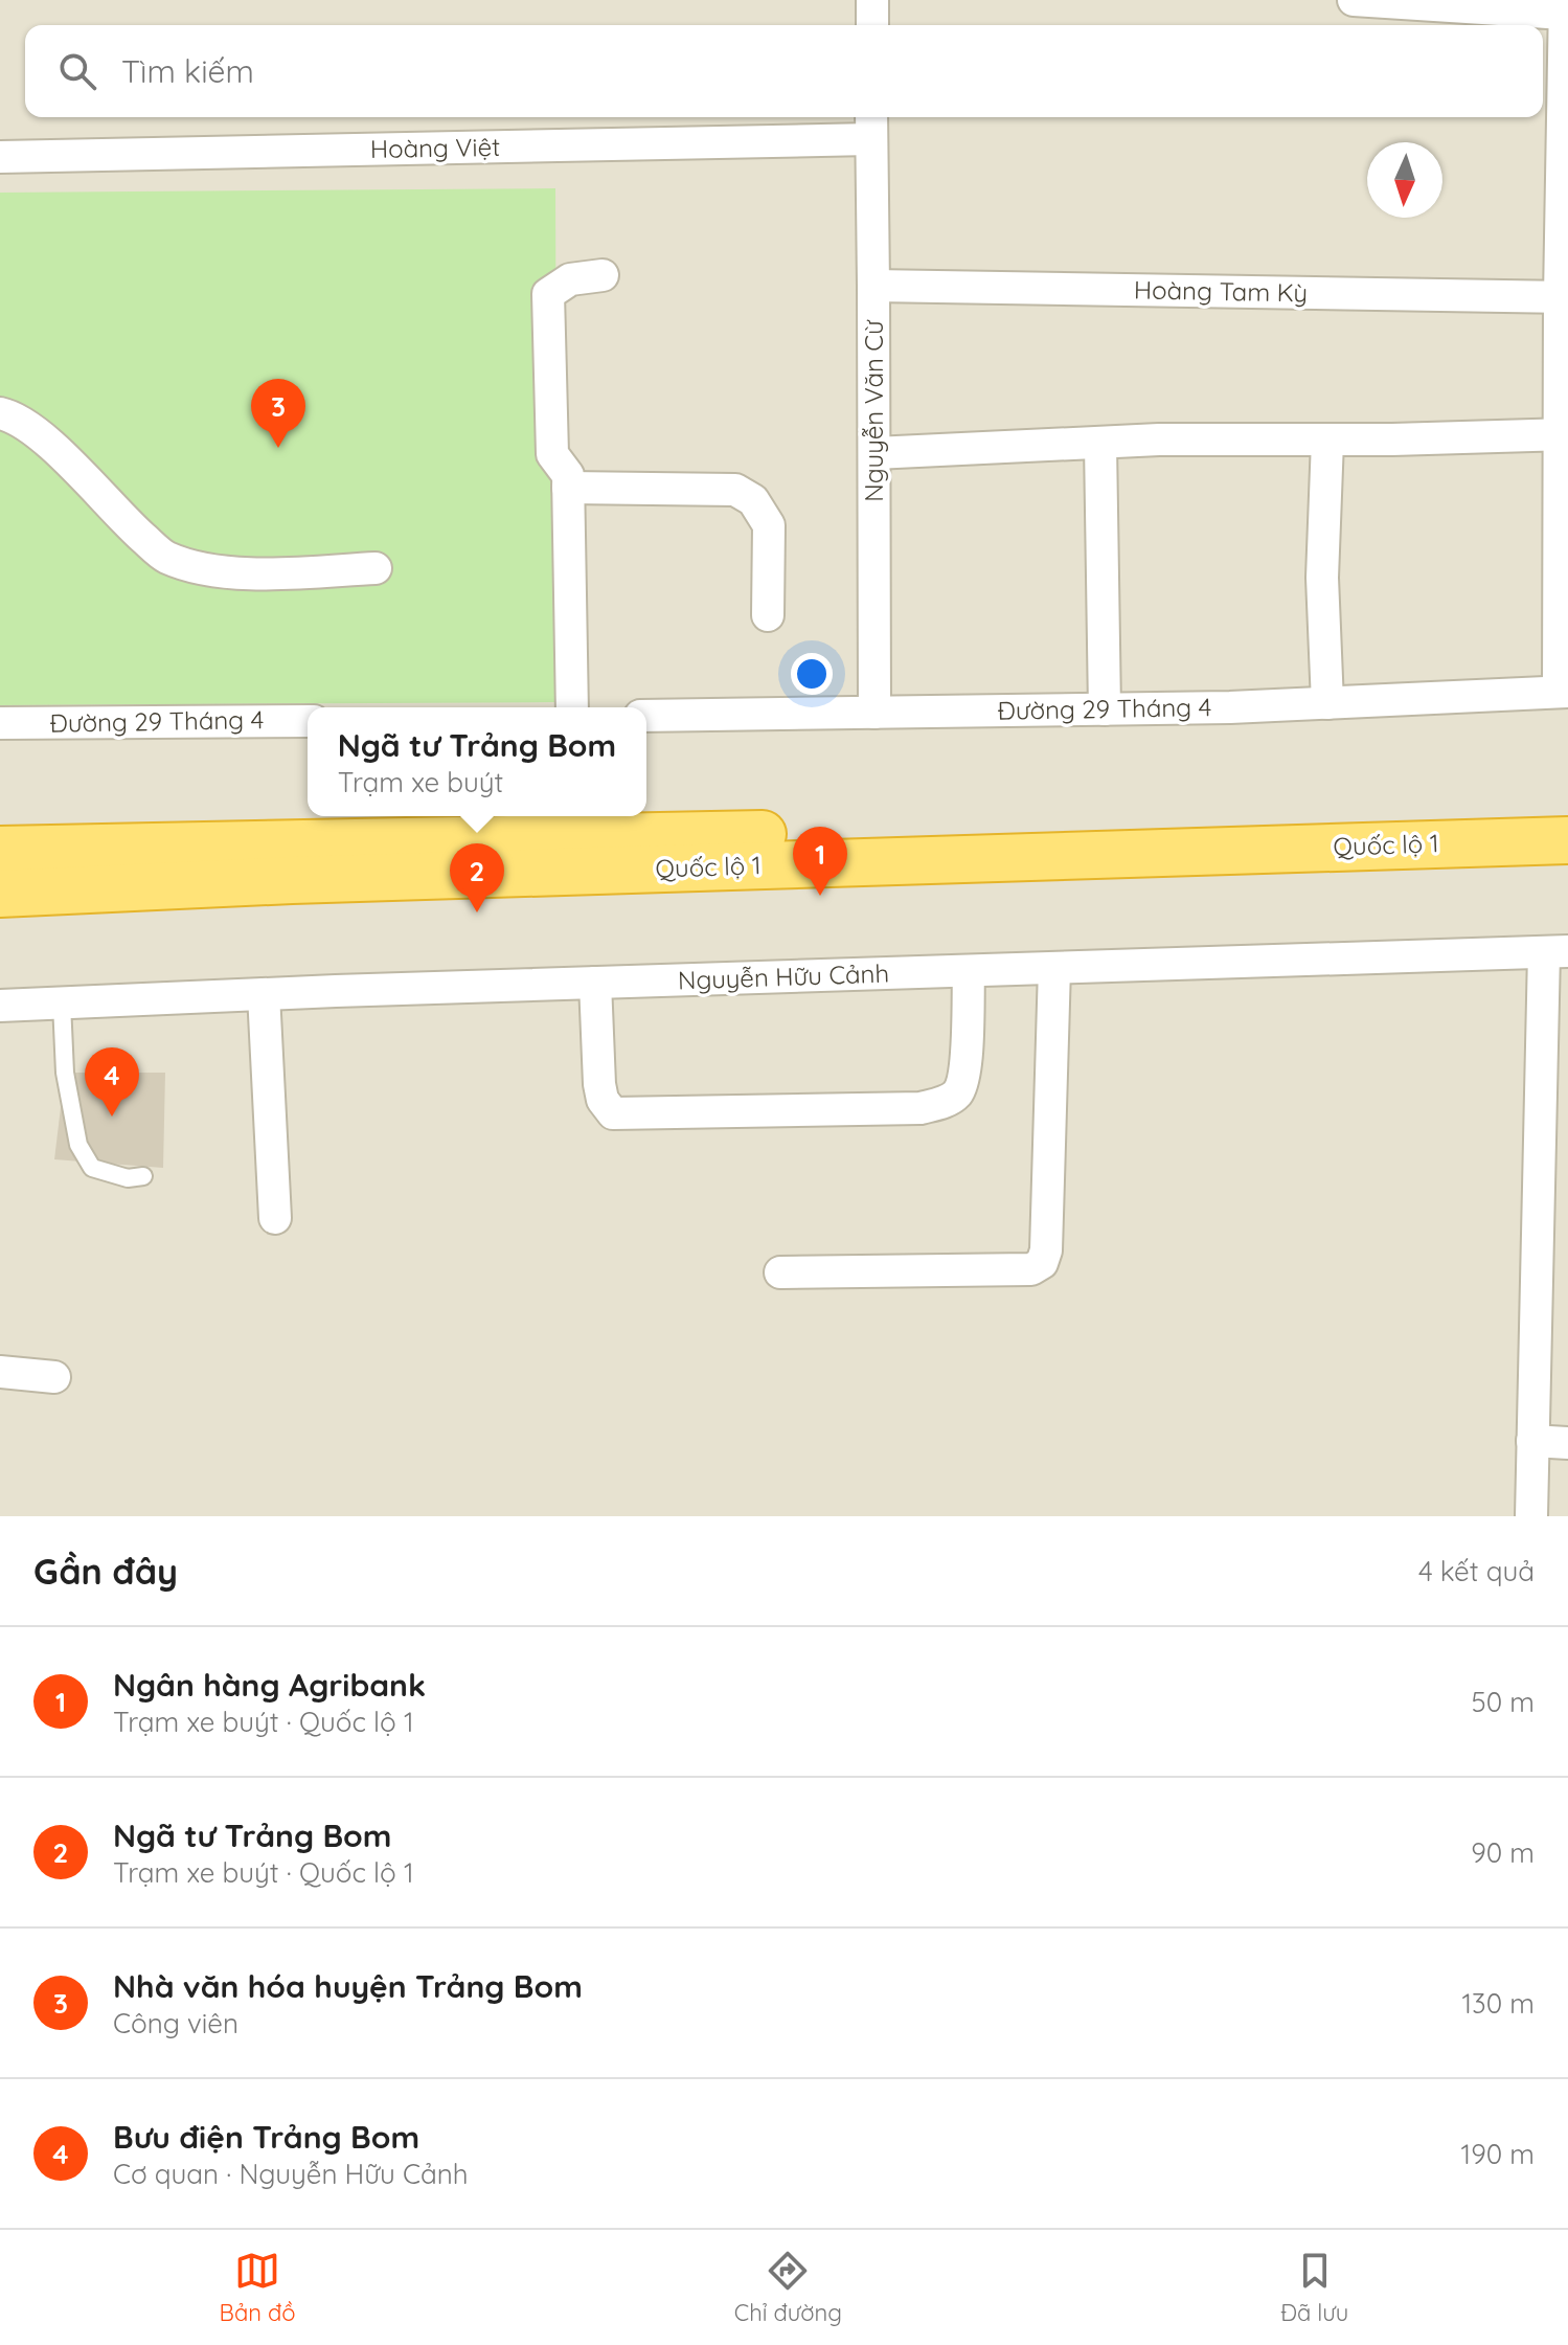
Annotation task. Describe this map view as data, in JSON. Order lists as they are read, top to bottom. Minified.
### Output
{"streets":{"highway":["Quốc lộ 1"],"street":["Hoàng Việt","Hoàng Tam Kỳ","Nguyễn Văn Cừ","Đường 29 Tháng 4","Nguyễn Hữu Cảnh"]},"crossings":[["Hoàng Việt","Nguyễn Văn Cừ"],["Hoàng Tam Kỳ","Nguyễn Văn Cừ"],["Nguyễn Văn Cừ","Đường 29 Tháng 4"]],"north":"bottom","page":{"search":"Tìm kiếm","pins":["3","1","2","4"],"popup":["Ngã tư Trảng Bom","Trạm xe buýt"],"heading":["Gần đây","4 kết quả"],"list":[{"mark":"1","name":"Ngân hàng Agribank","note":"Trạm xe buýt · Quốc lộ 1","value":"50 m"},{"mark":"2","name":"Ngã tư Trảng Bom","note":"Trạm xe buýt · Quốc lộ 1","value":"90 m"},{"mark":"3","name":"Nhà văn hóa huyện Trảng Bom","note":"Công viên","value":"130 m"},{"mark":"4","name":"Bưu điện Trảng Bom","note":"Cơ quan · Nguyễn Hữu Cảnh","value":"190 m"}],"nav":["Bản đồ","Chỉ đường","Đã lưu"]}}
